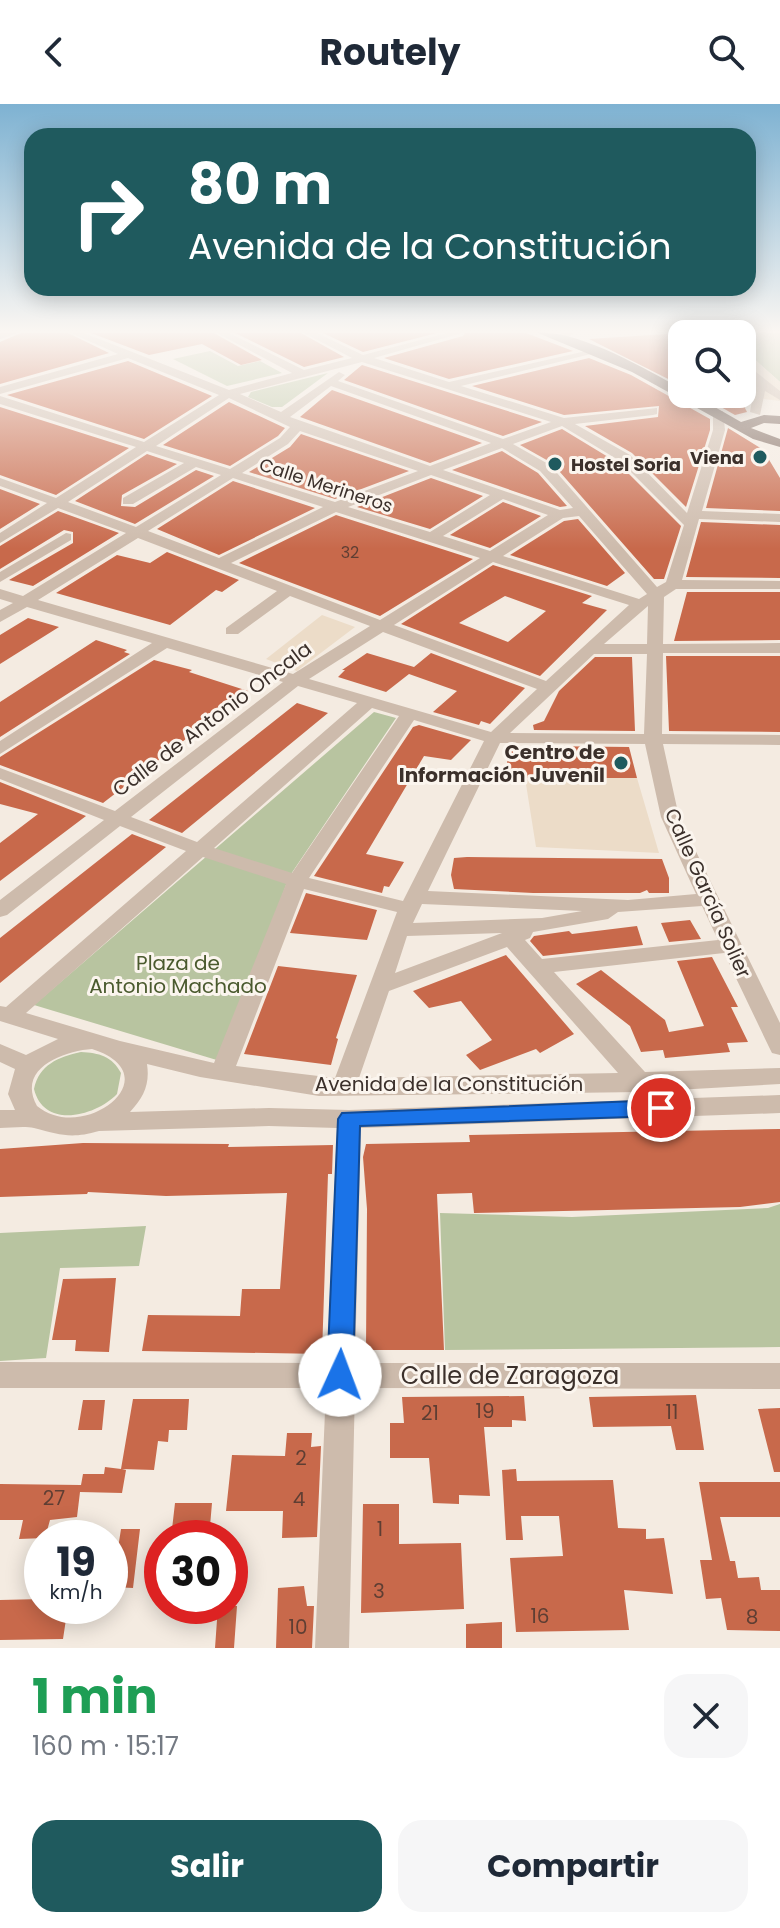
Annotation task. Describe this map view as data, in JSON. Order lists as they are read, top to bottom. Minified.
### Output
{"streets":{"street":["Calle Merineros","Calle de Antonio Oncala","Calle García Solier","Avenida de la Constitución","Calle de Zaragoza"]},"crossings":[["Calle Merineros","Calle de Antonio Oncala"],["Calle Merineros","Calle García Solier"]],"parks":["Plaza de Antonio Machado"],"places":["Viena","Hostel Soria","Centro de Información Juvenil"],"house_numbers":["32","19","11","21","2","27","4","1","3","16","8","10"],"page":{"header":"Routely","turn":["80 m","Avenida de la Constitución"],"speed":"19 km/h","limit":"30","heading":["1 min","160 m · 15:17"],"buttons":["Salir","Compartir"]}}
